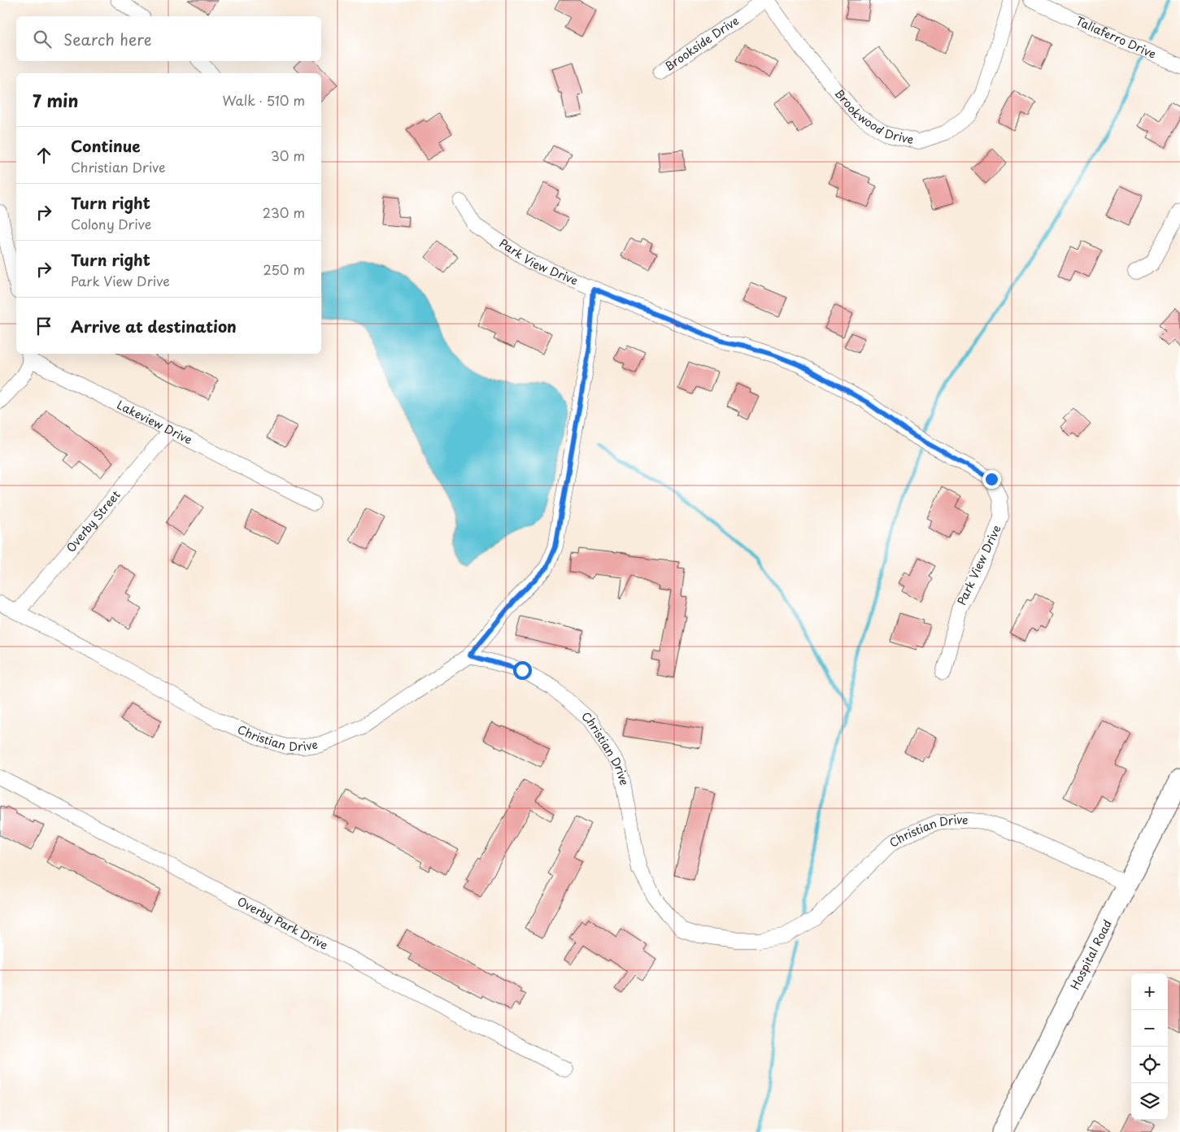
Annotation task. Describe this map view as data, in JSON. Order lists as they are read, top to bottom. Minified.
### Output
{"streets":{"street":["Taliaferro Drive","Brookside Drive","Brookwood Drive","Park View Drive","Lakeview Drive","Overby Street","Christian Drive","Overby Park Drive","Hospital Road"]},"crossings":[["Brookside Drive","Brookwood Drive"],["Lakeview Drive","Overby Street"],["Overby Street","Christian Drive"],["Christian Drive","Hospital Road"]],"page":{"search":"Search here","heading":["7 min","Walk · 510 m"],"list":[["Continue","Christian Drive","30 m"],["Turn right","Colony Drive","230 m"],["Turn right","Park View Drive","250 m"],"Arrive at destination"],"map_buttons":["+","−"]}}
